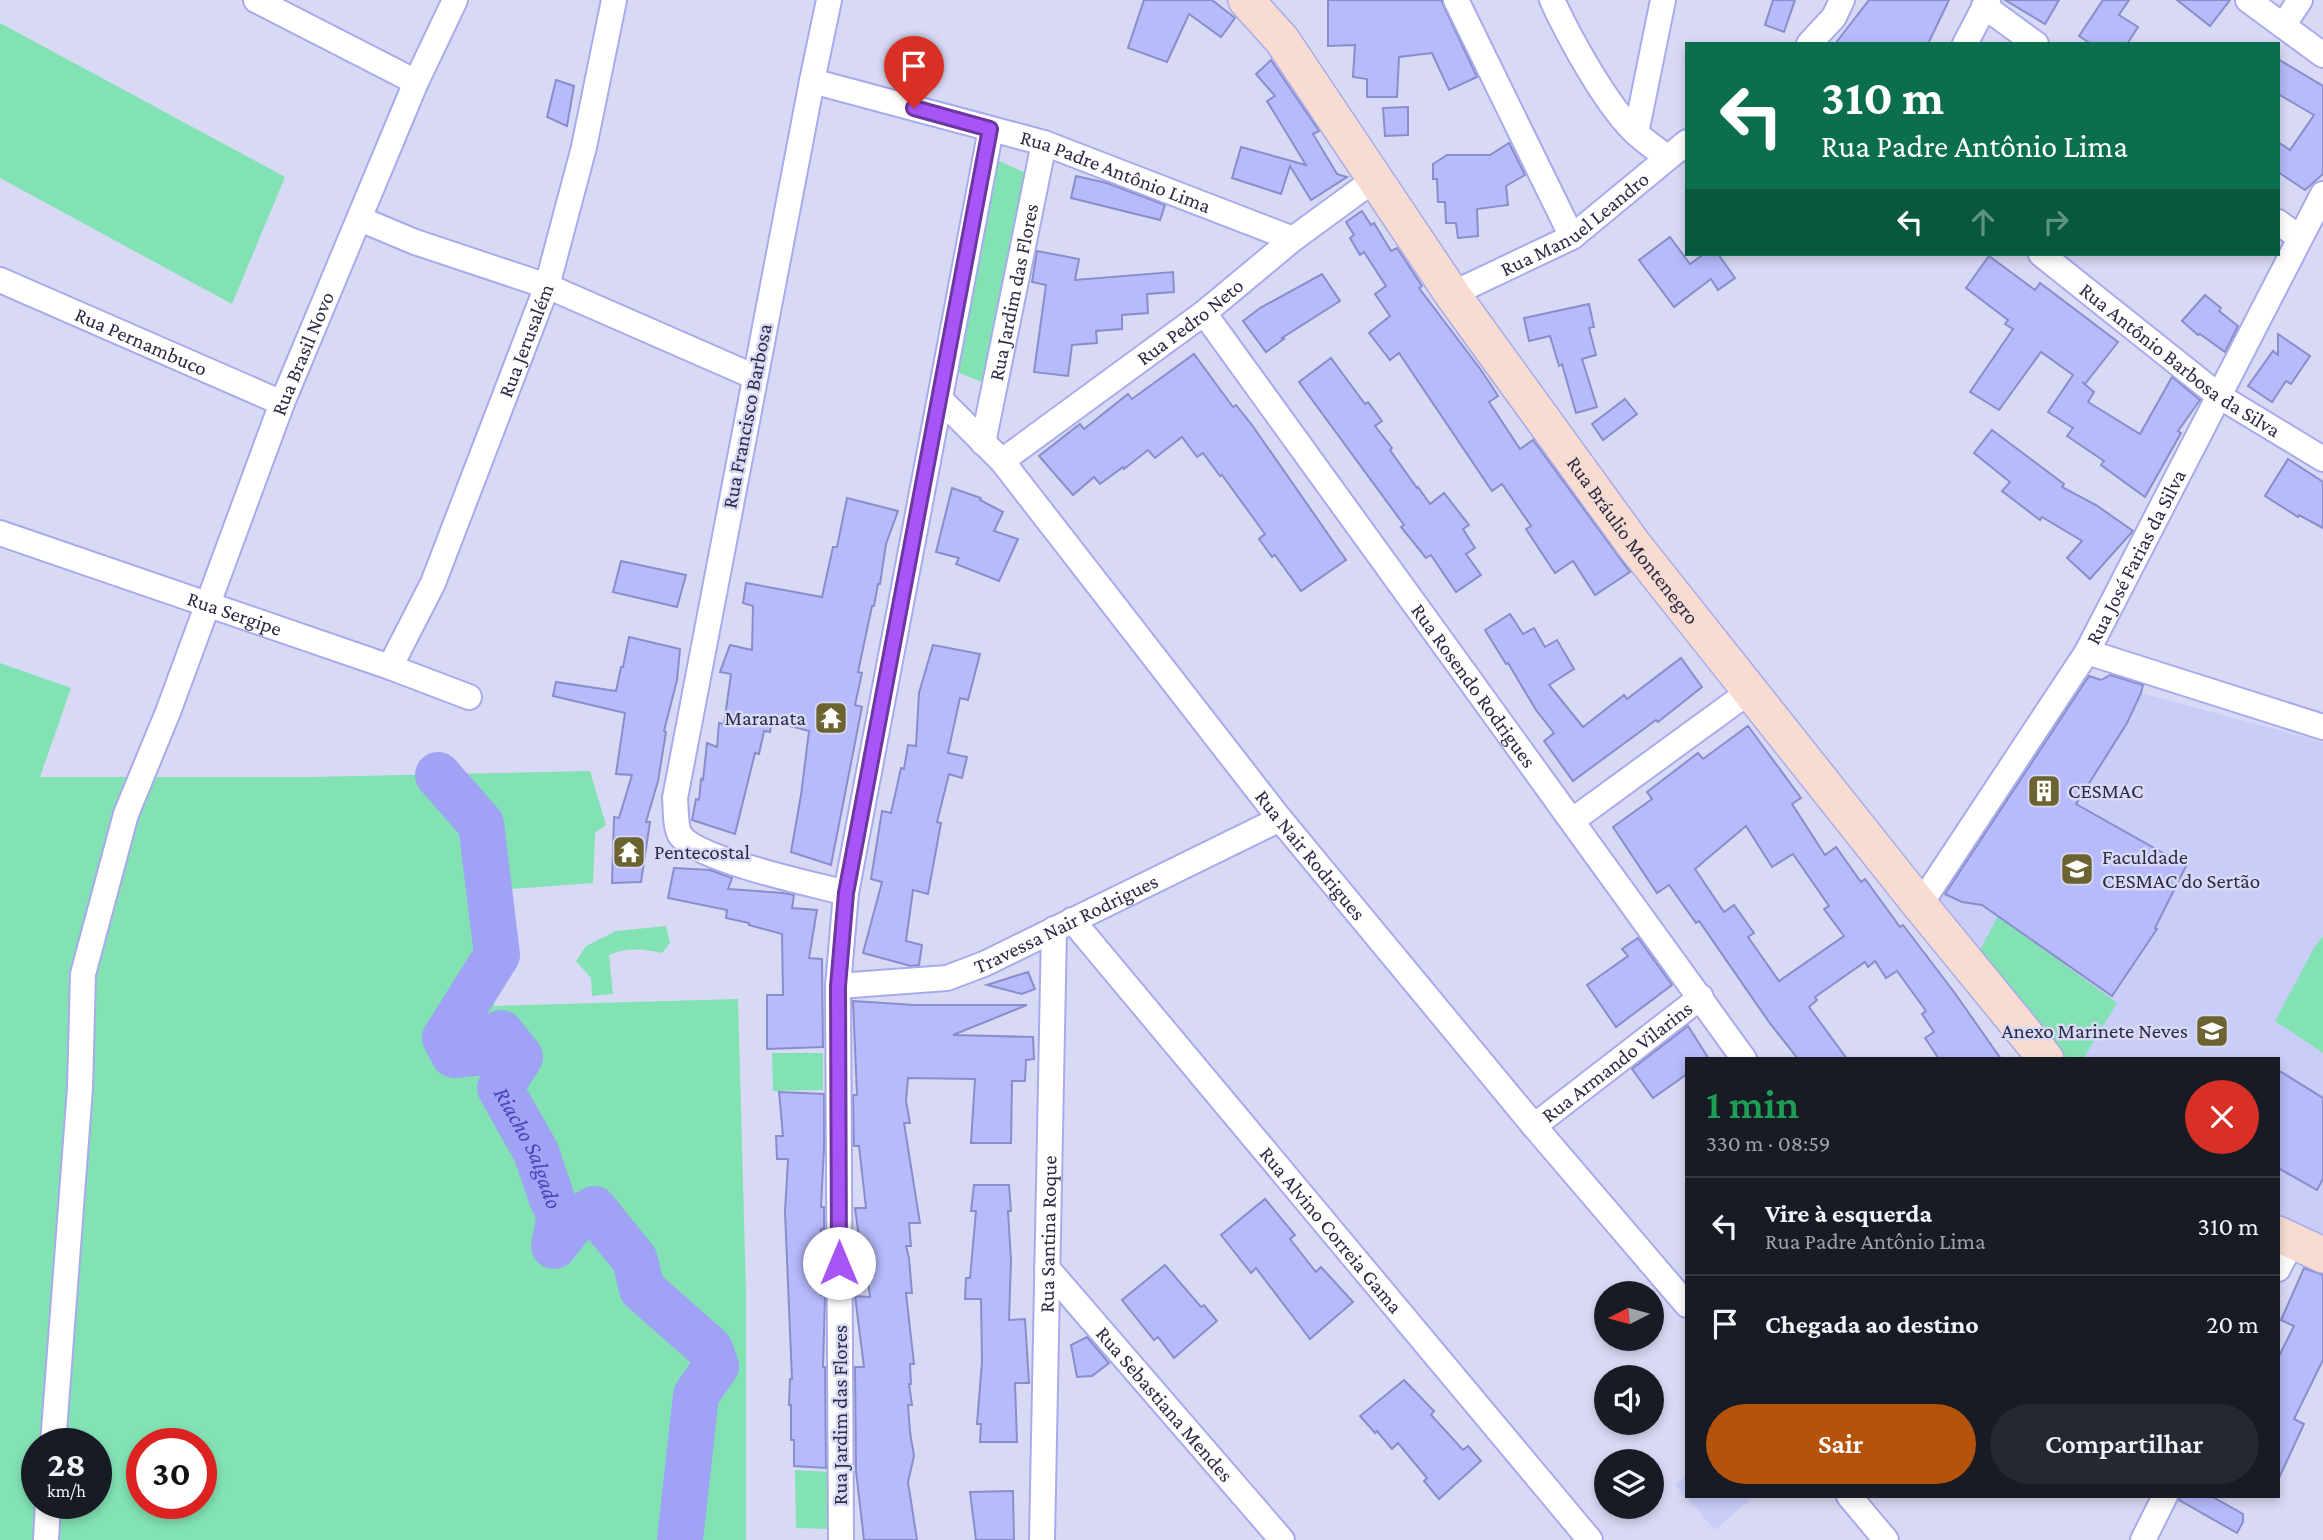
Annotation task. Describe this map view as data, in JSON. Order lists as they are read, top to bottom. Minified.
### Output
{"streets":{"street":["Rua Padre Antônio Lima","Rua Manuel Leandro","Rua Jardim das Flores","Rua Pedro Neto","Rua Jerusalém","Rua Pernambuco","Rua Brasil Novo","Rua Antônio Barbosa da Silva","Rua Francisco Barbosa","Rua Bráulio Montenegro","Rua José Farias da Silva","Rua Sergipe","Rua Rosendo Rodrigues","Rua Nair Rodrigues","Travessa Nair Rodrigues","Rua Armando Vilarins","Rua Alvino Correia Gama","Rua Santina Roque","Rua Sebastiana Mendes"]},"crossings":[["Rua Padre Antônio Lima","Rua Jardim das Flores"],["Rua Padre Antônio Lima","Rua Pedro Neto"],["Rua Padre Antônio Lima","Rua Francisco Barbosa"],["Rua Manuel Leandro","Rua Bráulio Montenegro"],["Rua Jardim das Flores","Rua Francisco Barbosa"],["Rua Jardim das Flores","Rua Nair Rodrigues"],["Rua Jardim das Flores","Travessa Nair Rodrigues"],["Rua Pedro Neto","Rua Bráulio Montenegro"],["Rua Pedro Neto","Rua Rosendo Rodrigues"],["Rua Pedro Neto","Rua Nair Rodrigues"],["Rua Jerusalém","Rua Sergipe"],["Rua Pernambuco","Rua Brasil Novo"],["Rua Brasil Novo","Rua Sergipe"],["Rua Antônio Barbosa da Silva","Rua José Farias da Silva"],["Rua Bráulio Montenegro","Rua José Farias da Silva"],["Rua Rosendo Rodrigues","Rua Armando Vilarins"],["Rua Nair Rodrigues","Travessa Nair Rodrigues"],["Rua Nair Rodrigues","Rua Armando Vilarins"],["Travessa Nair Rodrigues","Rua Alvino Correia Gama"],["Travessa Nair Rodrigues","Rua Santina Roque"],["Rua Alvino Correia Gama","Rua Santina Roque"],["Rua Santina Roque","Rua Sebastiana Mendes"]],"water":["Riacho Salgado"],"places":{"temple":["Maranata","Pentecostal"],"building":["CESMAC"],"school or university":["Faculdade CESMAC do Sertão","Anexo Marinete Neves"]},"north":"left","page":{"turn":["310 m","Rua Padre Antônio Lima"],"heading":["1 min","330 m · 08:59"],"list":[{"name":"Vire à esquerda","note":"Rua Padre Antônio Lima","value":"310 m"},{"name":"Chegada ao destino","value":"20 m"}],"buttons":["Sair","Compartilhar"],"speed":"28 km/h","limit":"30"}}
